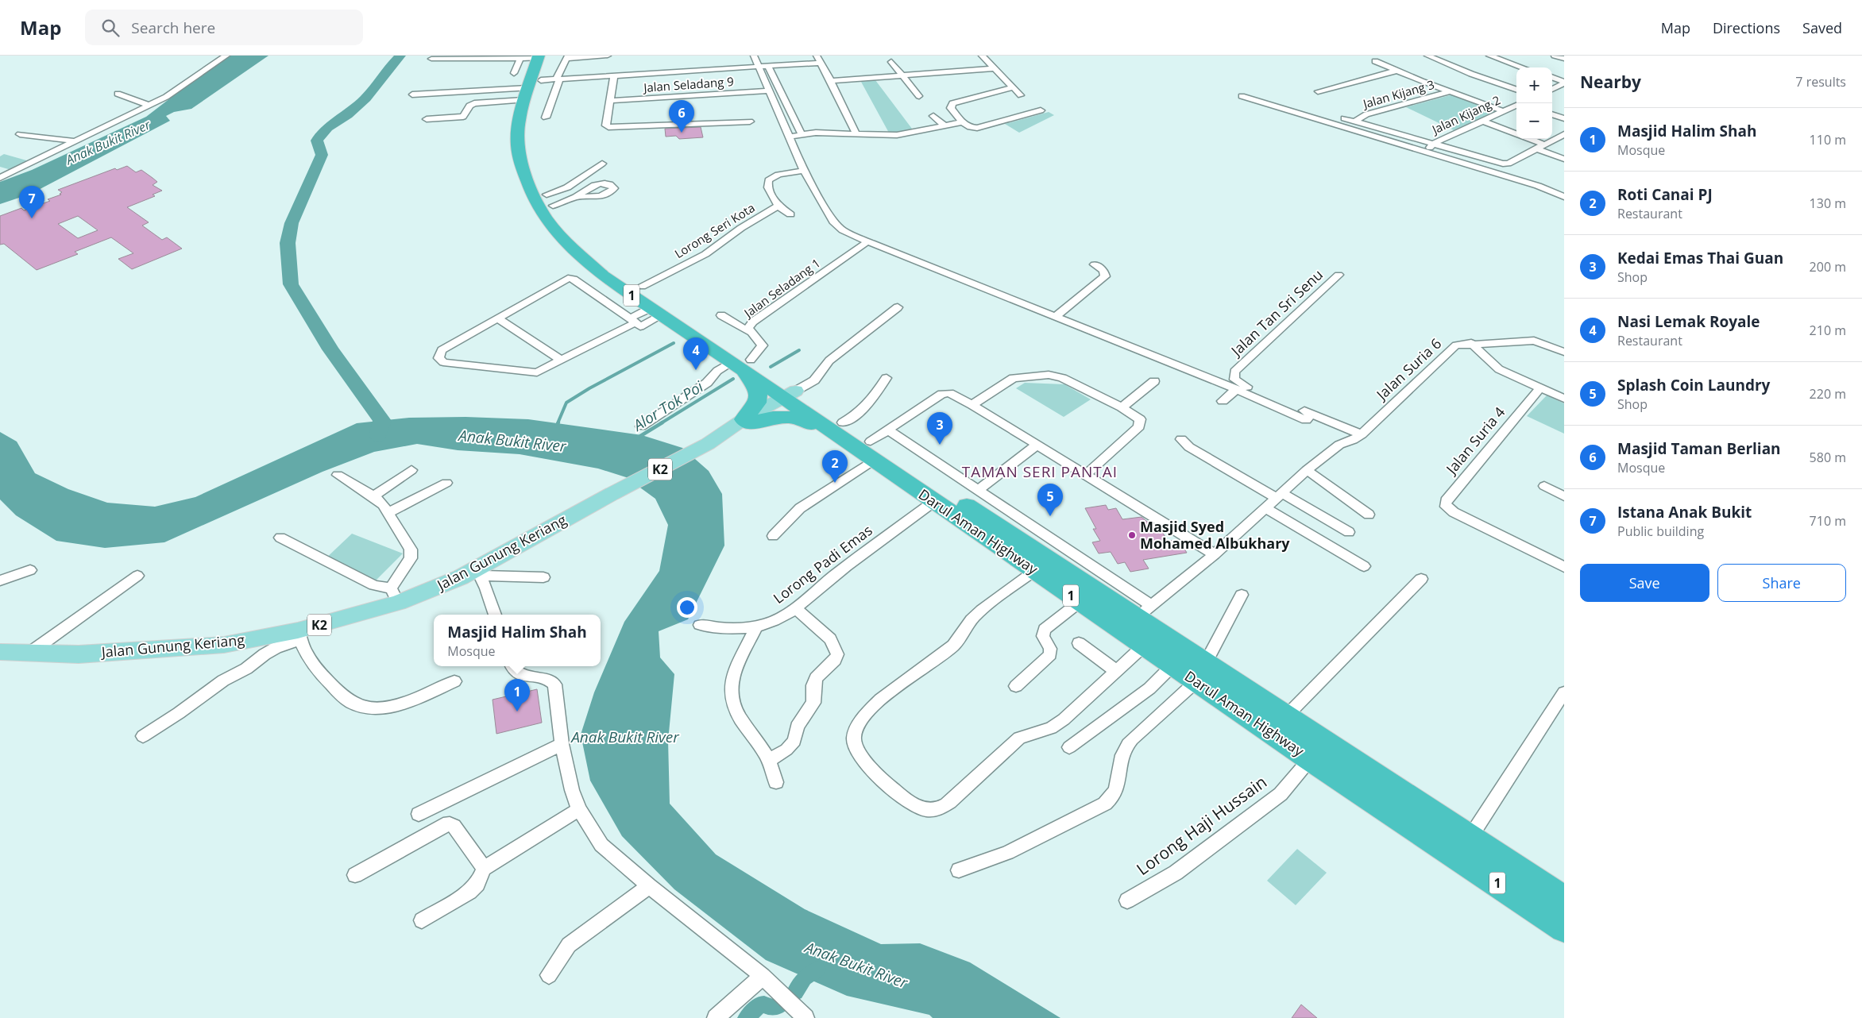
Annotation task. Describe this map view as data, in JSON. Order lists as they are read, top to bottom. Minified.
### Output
{"streets":{"highway":["1","Darul Aman Highway"],"main road":["K2","Jalan Gunung Keriang"],"street":["Jalan Seladang 9","Jalan Kijang 3","Jalan Kijang 2","Lorong Seri Kota","Jalan Seladang 1","Jalan Tan Sri Senu","Jalan Suria 6","Jalan Suria 4","Lorong Padi Emas","Lorong Haji Hussain"]},"crossings":[["Lorong Seri Kota","Darul Aman Highway"],["Jalan Seladang 1","Darul Aman Highway"],["Jalan Suria 6","Darul Aman Highway"],["Darul Aman Highway","Jalan Gunung Keriang"],["Darul Aman Highway","Lorong Padi Emas"],["Darul Aman Highway","Lorong Haji Hussain"]],"districts":["TAMAN SERI PANTAI"],"water":["Anak Bukit River","Alor Tok Poi"],"places":["Masjid Syed Mohamed Albukhary"],"page":{"header":"Map","search":"Search here","nav":["Map","Directions","Saved"],"heading":["Nearby","7 results"],"map_buttons":["+","−"],"pins":["6","7","4","3","2","5","1"],"list":[{"mark":"1","name":"Masjid Halim Shah","note":"Mosque","value":"110 m"},{"mark":"2","name":"Roti Canai PJ","note":"Restaurant","value":"130 m"},{"mark":"3","name":"Kedai Emas Thai Guan","note":"Shop","value":"200 m"},{"mark":"4","name":"Nasi Lemak Royale","note":"Restaurant","value":"210 m"},{"mark":"5","name":"Splash Coin Laundry","note":"Shop","value":"220 m"},{"mark":"6","name":"Masjid Taman Berlian","note":"Mosque","value":"580 m"},{"mark":"7","name":"Istana Anak Bukit","note":"Public building","value":"710 m"}],"buttons":["Save","Share"],"popup":["Masjid Halim Shah","Mosque"]}}
